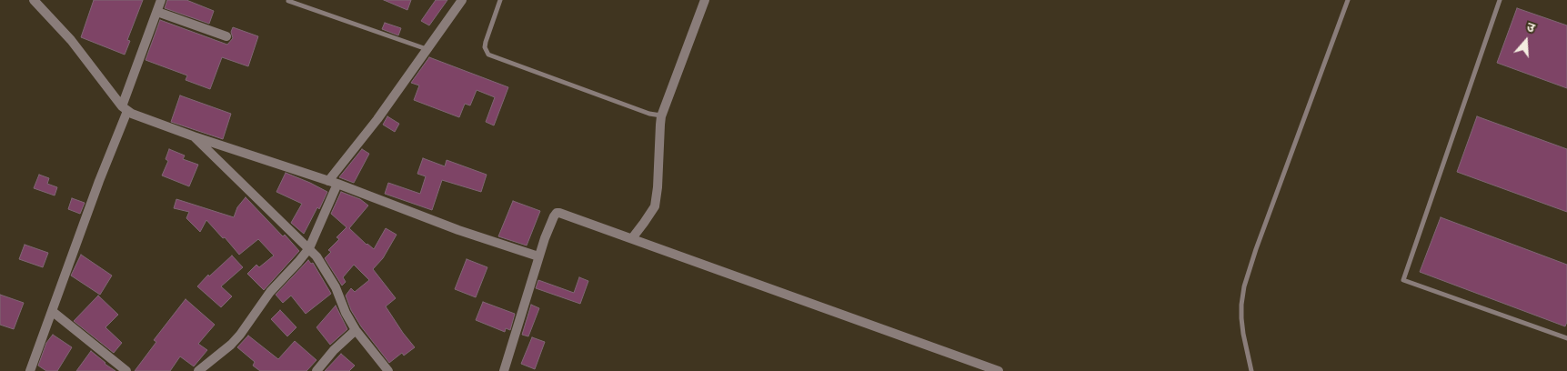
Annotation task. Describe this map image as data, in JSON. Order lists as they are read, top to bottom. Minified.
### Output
{"north":"top"}
